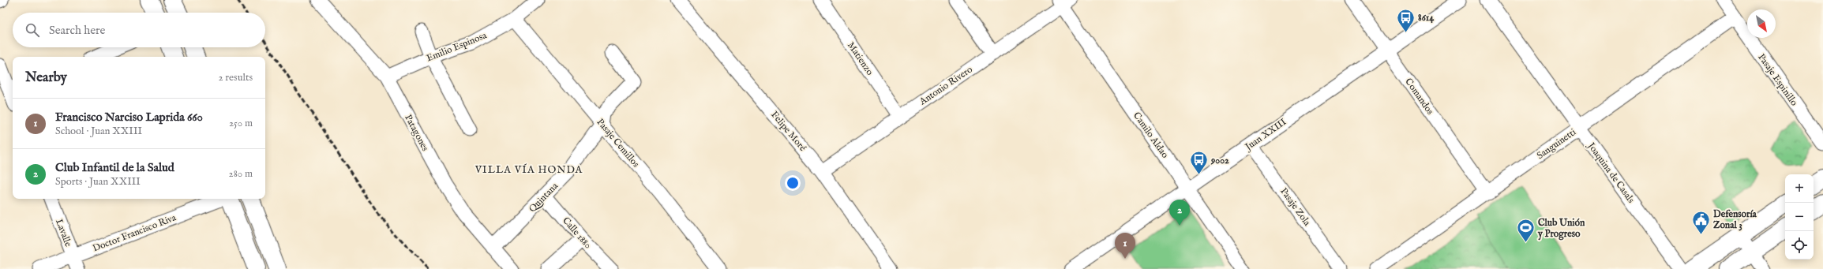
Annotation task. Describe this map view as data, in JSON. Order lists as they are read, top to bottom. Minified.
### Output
{"streets":{"street":["Emilio Espinosa","Matienzo","Pasaje Espinillo","Antonio Rivero","Comandos","Felipe Moré","Patagones","Juan XXIII","Camilo Aldao","Pasaje Cemillos","Sanguinetti","Joaquina de Casals","Quintana","Pasaje Zola","Lavalle","Doctor Francisco Riva","Calle 1880"]},"crossings":[["Emilio Espinosa","Patagones"],["Emilio Espinosa","Pasaje Cemillos"],["Matienzo","Antonio Rivero"],["Pasaje Espinillo","Sanguinetti"],["Antonio Rivero","Felipe Moré"],["Antonio Rivero","Camilo Aldao"],["Comandos","Juan XXIII"],["Comandos","Sanguinetti"],["Patagones","Quintana"],["Juan XXIII","Camilo Aldao"],["Juan XXIII","Pasaje Zola"],["Pasaje Cemillos","Quintana"],["Sanguinetti","Joaquina de Casals"],["Quintana","Calle 1880"],["Lavalle","Doctor Francisco Riva"]],"districts":["VILLA VÍA HONDA"],"places":{"bus stop":["8614","9002"],"public building":["Defensoría Zonal 3"],"sports":["Club Unión y Progreso"]},"north":"bottom right","page":{"search":"Search here","heading":["Nearby","2 results"],"list":[{"mark":"1","name":"Francisco Narciso Laprida 660","note":"School · Juan XXIII","value":"250 m"},{"mark":"2","name":"Club Infantil de la Salud","note":"Sports · Juan XXIII","value":"280 m"}],"map_buttons":["+","−"],"pins":["2","1"]}}
